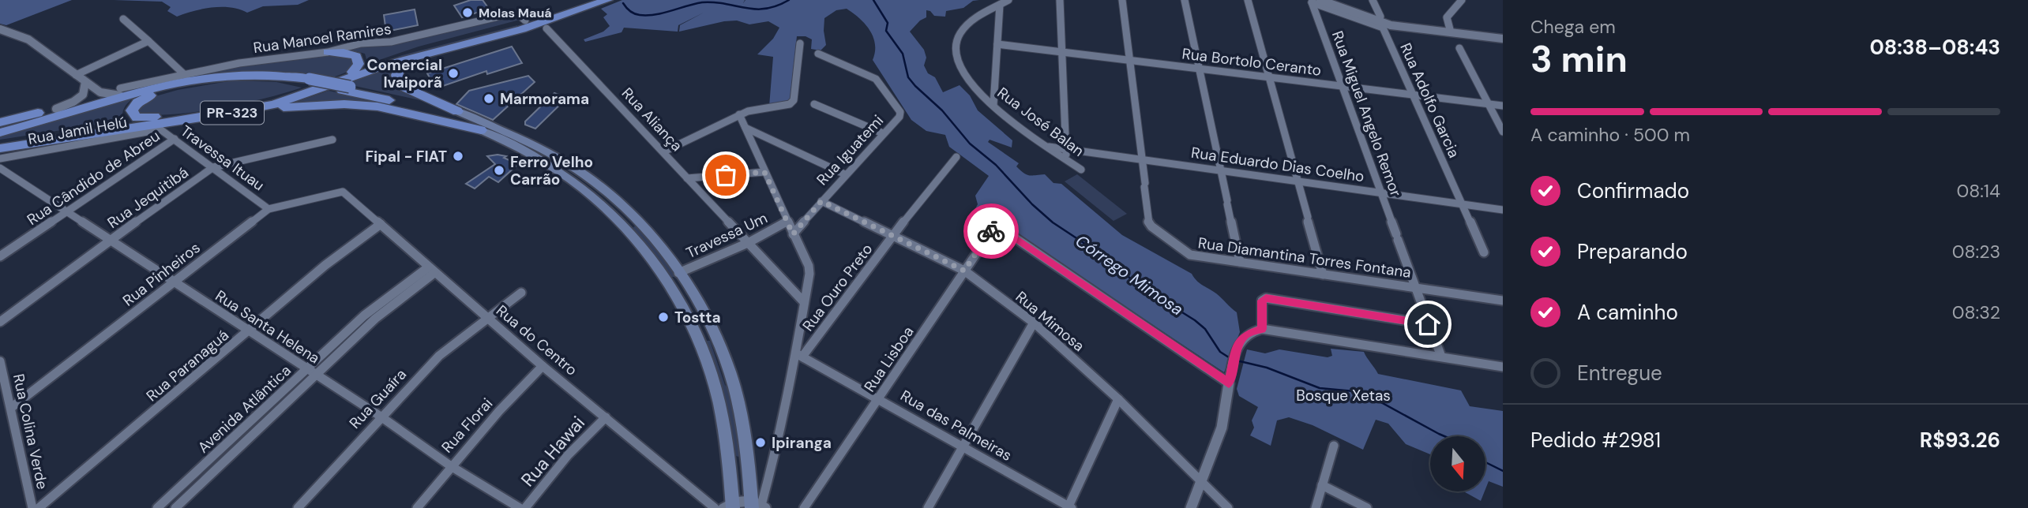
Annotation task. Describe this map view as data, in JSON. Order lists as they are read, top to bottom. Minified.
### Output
{"streets":{"highway":["PR-323"],"street":["Rua Manoel Ramires","Rua Bortolo Ceranto","Rua Adolfo Garcia","Rua Miguel Angelo Remor","Rua Aliança","Rua José Balan","Rua Jamil Helú","Rua Iguatemi","Travessa Ituau","Rua Eduardo Dias Coelho","Rua Cândido de Abreu","Rua Jequitibá","Travessa Um","Rua Diamantina Torres Fontana","Rua Pinheiros","Rua Ouro Preto","Rua Mimosa","Rua Santa Helena","Rua do Centro","Rua Lisboa","Rua Paranaguá","Rua Guaíra","Avenida Atlântica","Rua Florai","Rua das Palmeiras","Rua Colina Verde","Rua Hawai"]},"crossings":[["Rua Manoel Ramires","PR-323"],["Rua Bortolo Ceranto","Rua Adolfo Garcia"],["Rua Bortolo Ceranto","Rua Miguel Angelo Remor"],["Rua Bortolo Ceranto","Rua Diamantina Torres Fontana"],["Rua Adolfo Garcia","Rua Miguel Angelo Remor"],["Rua Adolfo Garcia","Rua Eduardo Dias Coelho"],["Rua Miguel Angelo Remor","Rua Eduardo Dias Coelho"],["Rua Miguel Angelo Remor","Rua Diamantina Torres Fontana"],["Rua Aliança","Travessa Um"],["Rua José Balan","Rua Eduardo Dias Coelho"],["Rua Jamil Helú","Travessa Ituau"],["Rua Iguatemi","Rua Mimosa"],["Travessa Ituau","Rua Cândido de Abreu"],["Travessa Ituau","Rua Jequitibá"],["Travessa Ituau","Rua Pinheiros"],["Rua Eduardo Dias Coelho","Rua Diamantina Torres Fontana"],["Rua Cândido de Abreu","Rua Santa Helena"],["Rua Jequitibá","Rua Santa Helena"],["Rua Pinheiros","Rua Santa Helena"],["Rua Pinheiros","Rua do Centro"],["Rua Pinheiros","Rua Colina Verde"],["Rua Ouro Preto","Rua Mimosa"],["Rua Ouro Preto","Rua das Palmeiras"],["Rua Mimosa","Rua Lisboa"],["Rua Santa Helena","Rua Paranaguá"],["Rua Santa Helena","Rua Guaíra"],["Rua Santa Helena","Avenida Atlântica"],["Rua Santa Helena","Rua Florai"],["Rua do Centro","Rua Paranaguá"],["Rua do Centro","Rua Guaíra"],["Rua do Centro","Avenida Atlântica"],["Rua do Centro","Rua Florai"],["Rua do Centro","Rua Hawai"],["Rua Lisboa","Rua das Palmeiras"]],"water":["Córrego Mimosa"],"parks":["Bosque Xetas"],"places":["Molas Mauá","Comercial Ivaiporã","Marmorama","Fipal - FIAT","Ferro Velho Carrão","Tostta","Ipiranga"],"north":"bottom","page":{"heading":["3 min","Chega em","08:38–08:43"],"panel":["Pedido #2981","R$93.26"],"bar":"A caminho · 500 m","list":[["Confirmado","08:14"],["Preparando","08:23"],["A caminho","08:32"],"Entregue"]}}
